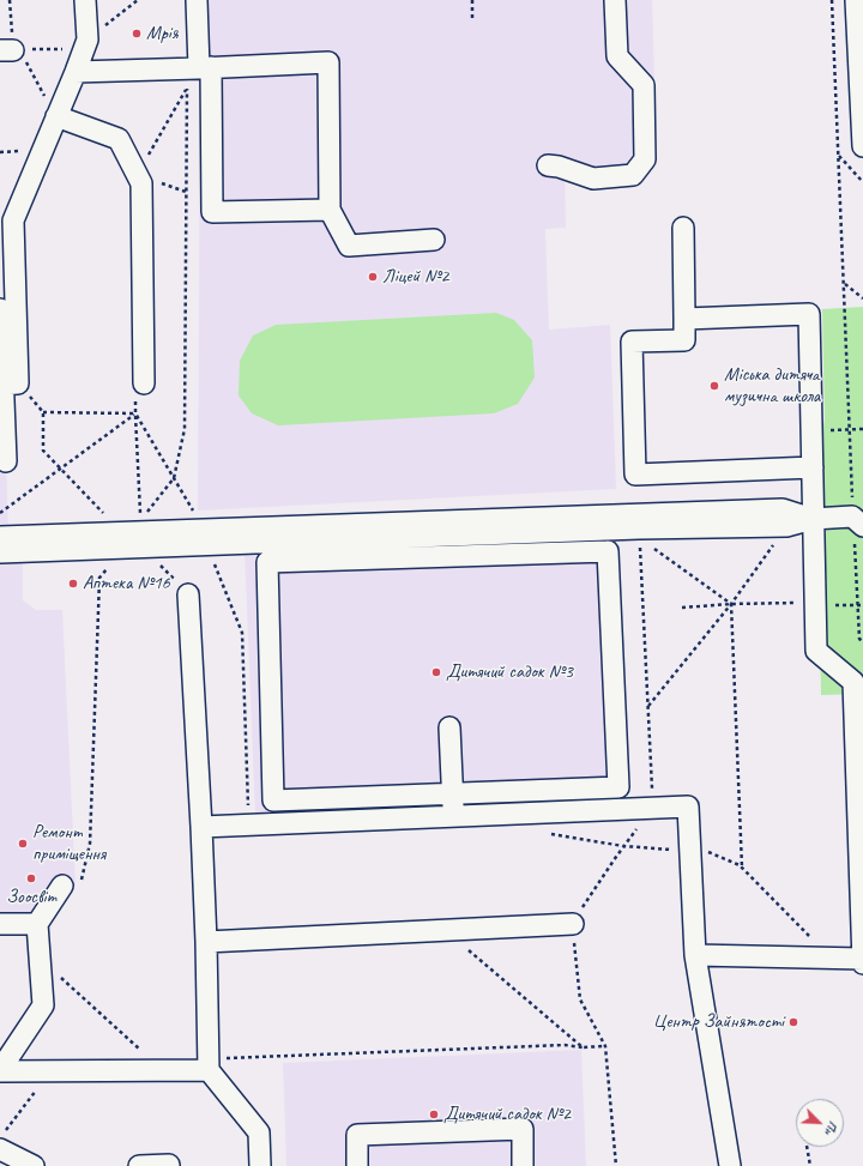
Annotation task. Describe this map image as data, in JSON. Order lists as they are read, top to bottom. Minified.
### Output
{"places":["Мрія","Ліцей №2","Міська дитяча музична школа","Аптека №16","Дитячий садок №3","Ремонт приміщення","Зоосвіт","Центр Зайнятості","Дитячий садок №2"],"north":"bottom right"}
